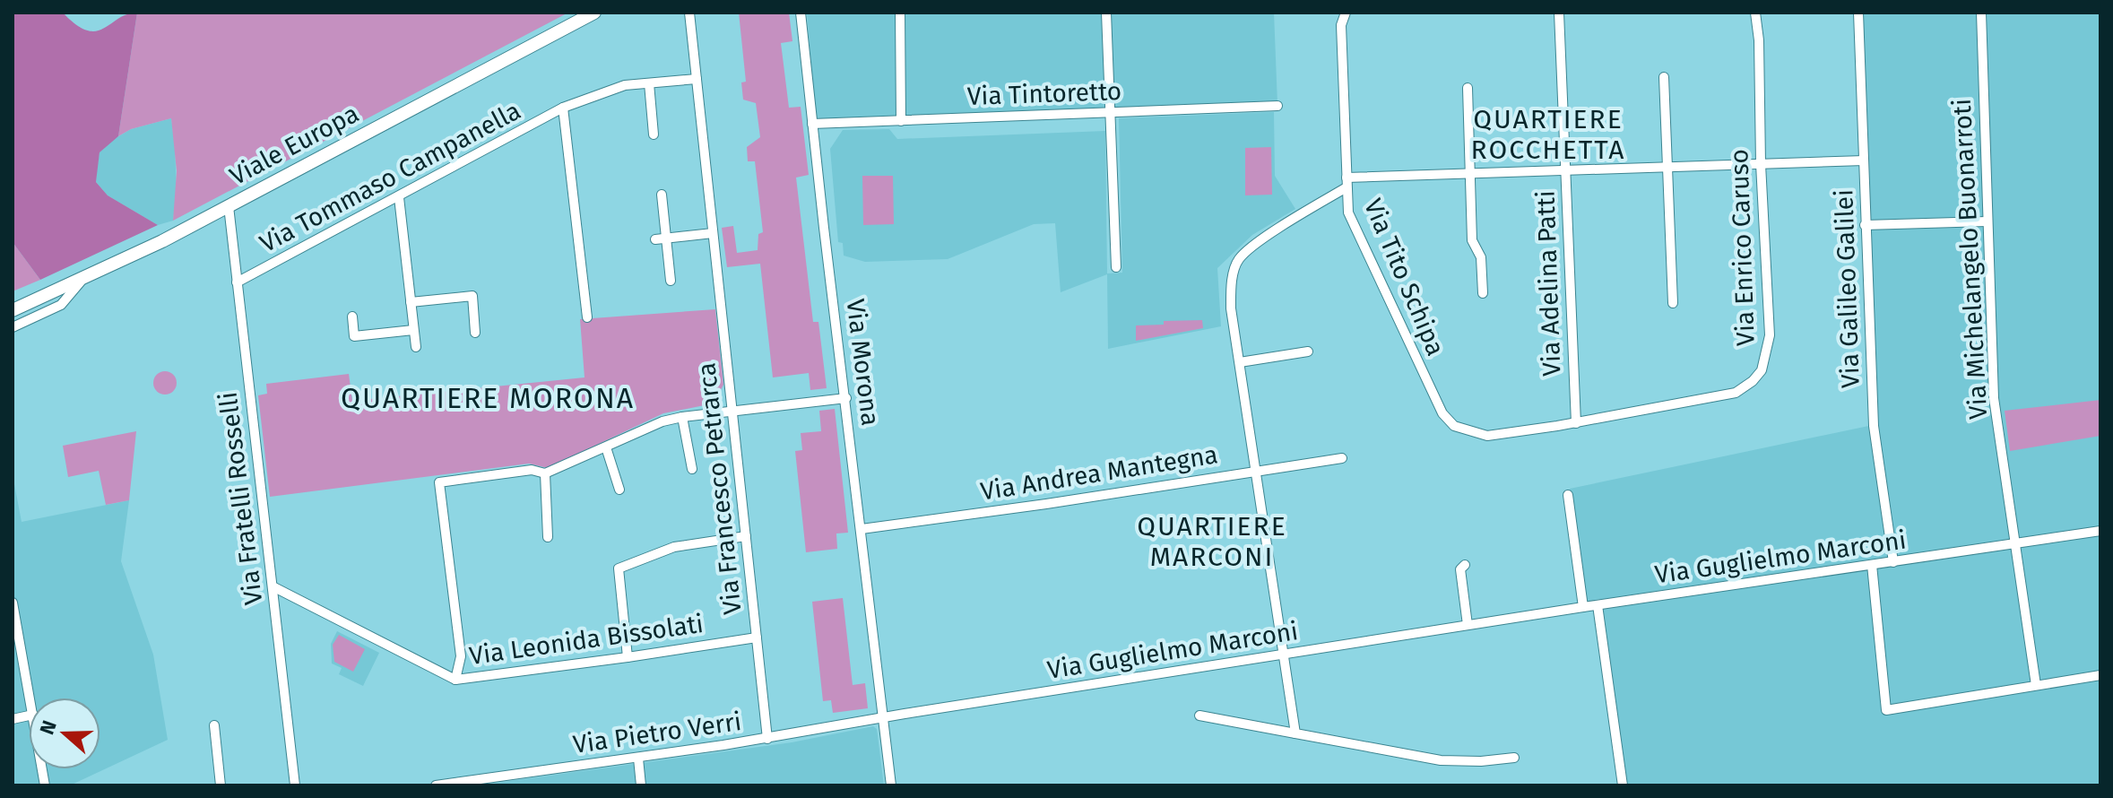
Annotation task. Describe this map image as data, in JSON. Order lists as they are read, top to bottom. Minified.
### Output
{"streets":{"main road":["Viale Europa"],"street":["Via Tintoretto","Via Tommaso Campanella","Via Enrico Caruso","Via Michelangelo Buonarroti","Via Tito Schipa","Via Adelina Patti","Via Galileo Galilei","Via Morona","Via Andrea Mantegna","Via Francesco Petrarca","Via Fratelli Rosselli","Via Guglielmo Marconi","Via Leonida Bissolati","Via Pietro Verri"]},"crossings":[["Via Tintoretto","Via Morona"],["Viale Europa","Via Fratelli Rosselli"],["Via Tommaso Campanella","Via Francesco Petrarca"],["Via Tommaso Campanella","Via Fratelli Rosselli"],["Via Enrico Caruso","Via Tito Schipa"],["Via Enrico Caruso","Via Adelina Patti"],["Via Michelangelo Buonarroti","Via Guglielmo Marconi"],["Via Tito Schipa","Via Adelina Patti"],["Via Galileo Galilei","Via Guglielmo Marconi"],["Via Morona","Via Andrea Mantegna"],["Via Morona","Via Guglielmo Marconi"],["Via Morona","Via Pietro Verri"],["Via Francesco Petrarca","Via Leonida Bissolati"],["Via Francesco Petrarca","Via Pietro Verri"],["Via Fratelli Rosselli","Via Leonida Bissolati"],["Via Guglielmo Marconi","Via Pietro Verri"]],"districts":["QUARTIERE ROCCHETTA","QUARTIERE MORONA","QUARTIERE MARCONI"],"north":"left"}
